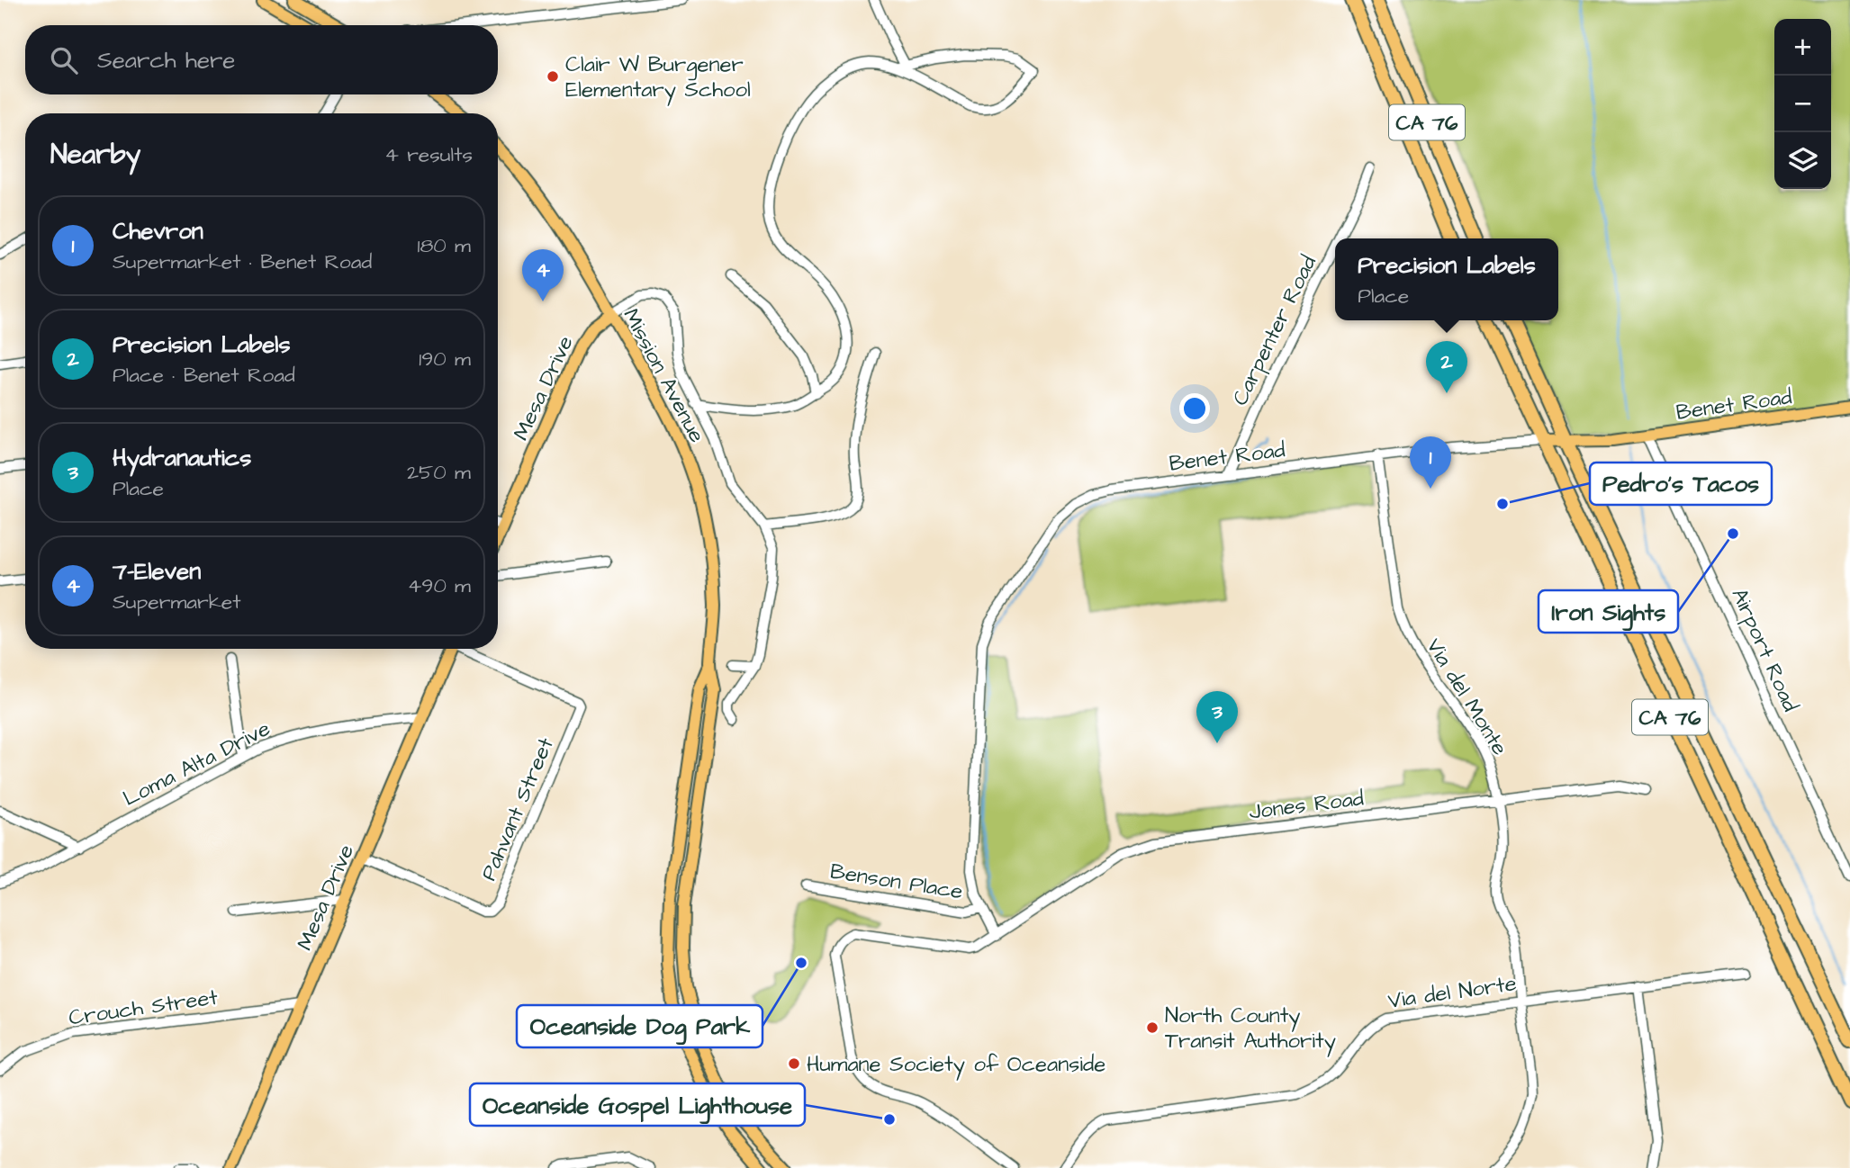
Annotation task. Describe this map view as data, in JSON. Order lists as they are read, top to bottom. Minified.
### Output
{"streets":{"highway":["CA 76"],"main road":["Mission Avenue","Mesa Drive","Benet Road"],"street":["Carpenter Road","Airport Road","Via del Monte","Loma Alta Drive","Jones Road","Pahvant Street","Benson Place","Via del Norte","Crouch Street"]},"crossings":[["CA 76","Benet Road"],["Carpenter Road","Benet Road"],["Mission Avenue","Mesa Drive"],["Mesa Drive","Loma Alta Drive"],["Mesa Drive","Pahvant Street"],["Mesa Drive","Crouch Street"],["Benet Road","Airport Road"],["Benet Road","Via del Monte"],["Benet Road","Jones Road"],["Benet Road","Benson Place"],["Via del Monte","Jones Road"],["Via del Monte","Via del Norte"]],"places":["Clair W Burgener Elementary School","Pedro's Tacos","Iron Sights","Oceanside Dog Park","North County Transit Authority","Humane Society of Oceanside","Oceanside Gospel Lighthouse"],"page":{"map_buttons":["+","−"],"search":"Search here","heading":["Nearby","4 results"],"list":[{"mark":"1","name":"Chevron","note":"Supermarket · Benet Road","value":"180 m"},{"mark":"2","name":"Precision Labels","note":"Place · Benet Road","value":"190 m"},{"mark":"3","name":"Hydranautics","note":"Place","value":"250 m"},{"mark":"4","name":"7-Eleven","note":"Supermarket","value":"490 m"}],"popup":["Precision Labels","Place"],"pins":["4","2","1","3"]}}
